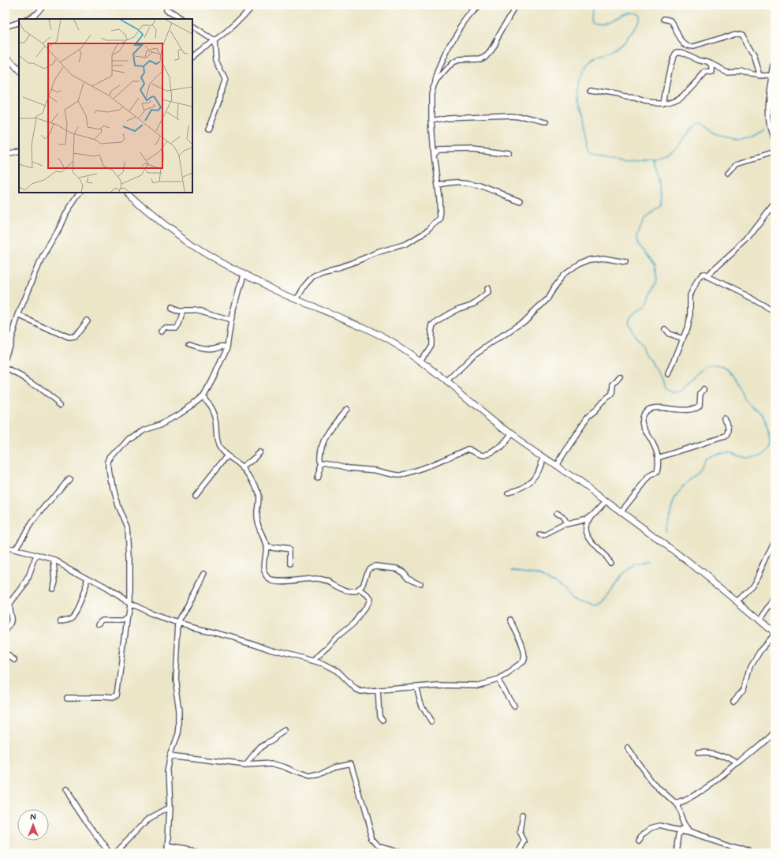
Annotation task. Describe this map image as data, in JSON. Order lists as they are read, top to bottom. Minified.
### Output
{"north":"top"}
